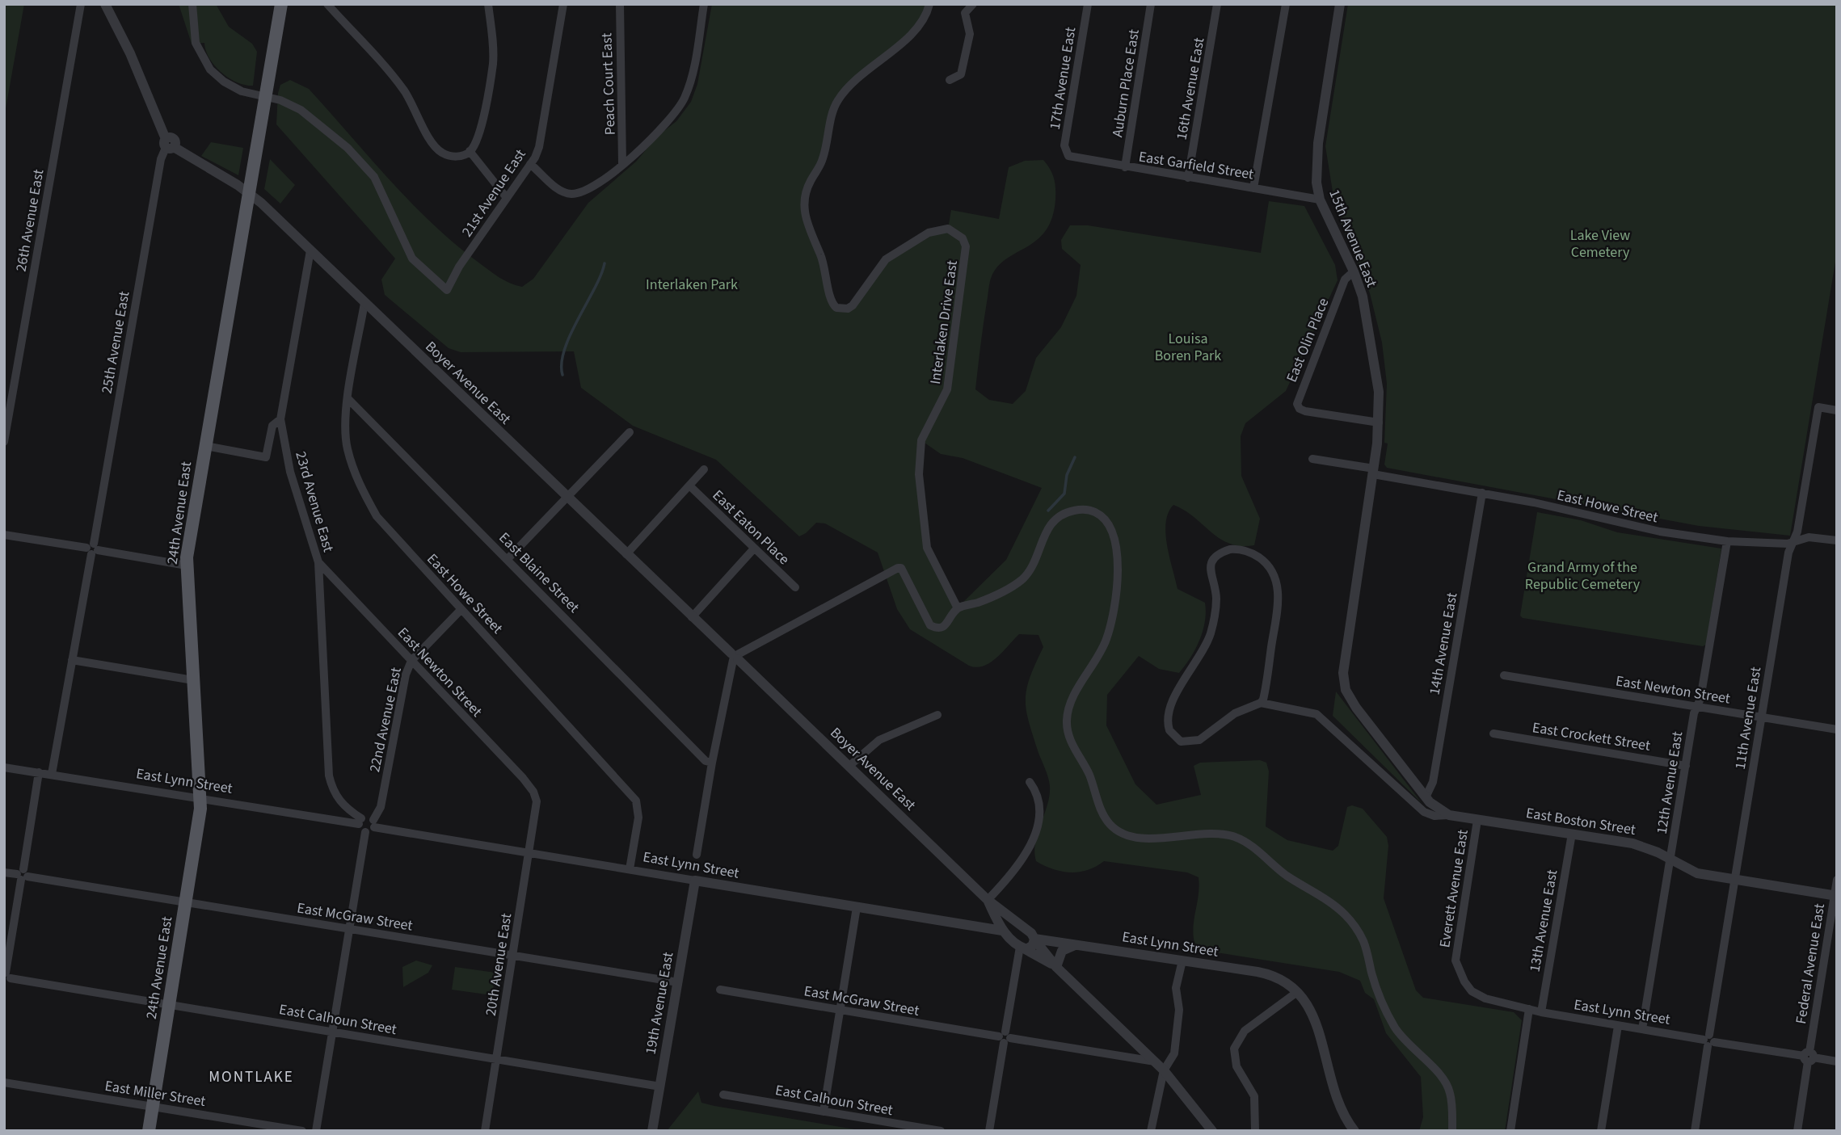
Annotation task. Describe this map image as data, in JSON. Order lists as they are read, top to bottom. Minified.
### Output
{"streets":{"main road":["24th Avenue East"],"street":["17th Avenue East","Auburn Place East","Peach Court East","16th Avenue East","East Garfield Street","21st Avenue East","26th Avenue East","15th Avenue East","Interlaken Drive East","East Olin Place","25th Avenue East","Boyer Avenue East","23rd Avenue East","East Howe Street","East Eaton Place","East Blaine Street","14th Avenue East","East Newton Street","11th Avenue East","22nd Avenue East","East Crockett Street","East Lynn Street","12th Avenue East","East Boston Street","Everett Avenue East","East McGraw Street","13th Avenue East","Federal Avenue East","20th Avenue East","19th Avenue East","East Calhoun Street","East Miller Street"]},"crossings":[["17th Avenue East","East Garfield Street"],["Auburn Place East","East Garfield Street"],["16th Avenue East","East Garfield Street"],["East Garfield Street","15th Avenue East"],["21st Avenue East","24th Avenue East"],["15th Avenue East","East Olin Place"],["15th Avenue East","East Howe Street"],["15th Avenue East","East Boston Street"],["25th Avenue East","Boyer Avenue East"],["25th Avenue East","East Lynn Street"],["Boyer Avenue East","23rd Avenue East"],["Boyer Avenue East","East Howe Street"],["Boyer Avenue East","24th Avenue East"],["Boyer Avenue East","East Lynn Street"],["23rd Avenue East","East Newton Street"],["23rd Avenue East","East Lynn Street"],["East Howe Street","East Blaine Street"],["East Howe Street","14th Avenue East"],["East Howe Street","11th Avenue East"],["East Howe Street","22nd Avenue East"],["East Howe Street","East Lynn Street"],["East Howe Street","12th Avenue East"],["24th Avenue East","East Lynn Street"],["24th Avenue East","East McGraw Street"],["24th Avenue East","East Calhoun Street"],["24th Avenue East","East Miller Street"],["14th Avenue East","East Boston Street"],["East Newton Street","11th Avenue East"],["East Newton Street","22nd Avenue East"],["East Newton Street","12th Avenue East"],["East Newton Street","20th Avenue East"],["11th Avenue East","East Lynn Street"],["11th Avenue East","East Boston Street"],["22nd Avenue East","East Lynn Street"],["East Crockett Street","12th Avenue East"],["East Lynn Street","12th Avenue East"],["East Lynn Street","Everett Avenue East"],["East Lynn Street","13th Avenue East"],["East Lynn Street","Federal Avenue East"],["East Lynn Street","20th Avenue East"],["East Lynn Street","19th Avenue East"],["12th Avenue East","East Boston Street"],["East Boston Street","Everett Avenue East"],["East Boston Street","13th Avenue East"],["East Boston Street","Federal Avenue East"],["East McGraw Street","20th Avenue East"],["East McGraw Street","19th Avenue East"],["20th Avenue East","East Calhoun Street"],["19th Avenue East","East Calhoun Street"]],"districts":["MONTLAKE"],"parks":["Lake View Cemetery","Interlaken Park","Louisa Boren Park","Grand Army of the Republic Cemetery"]}
